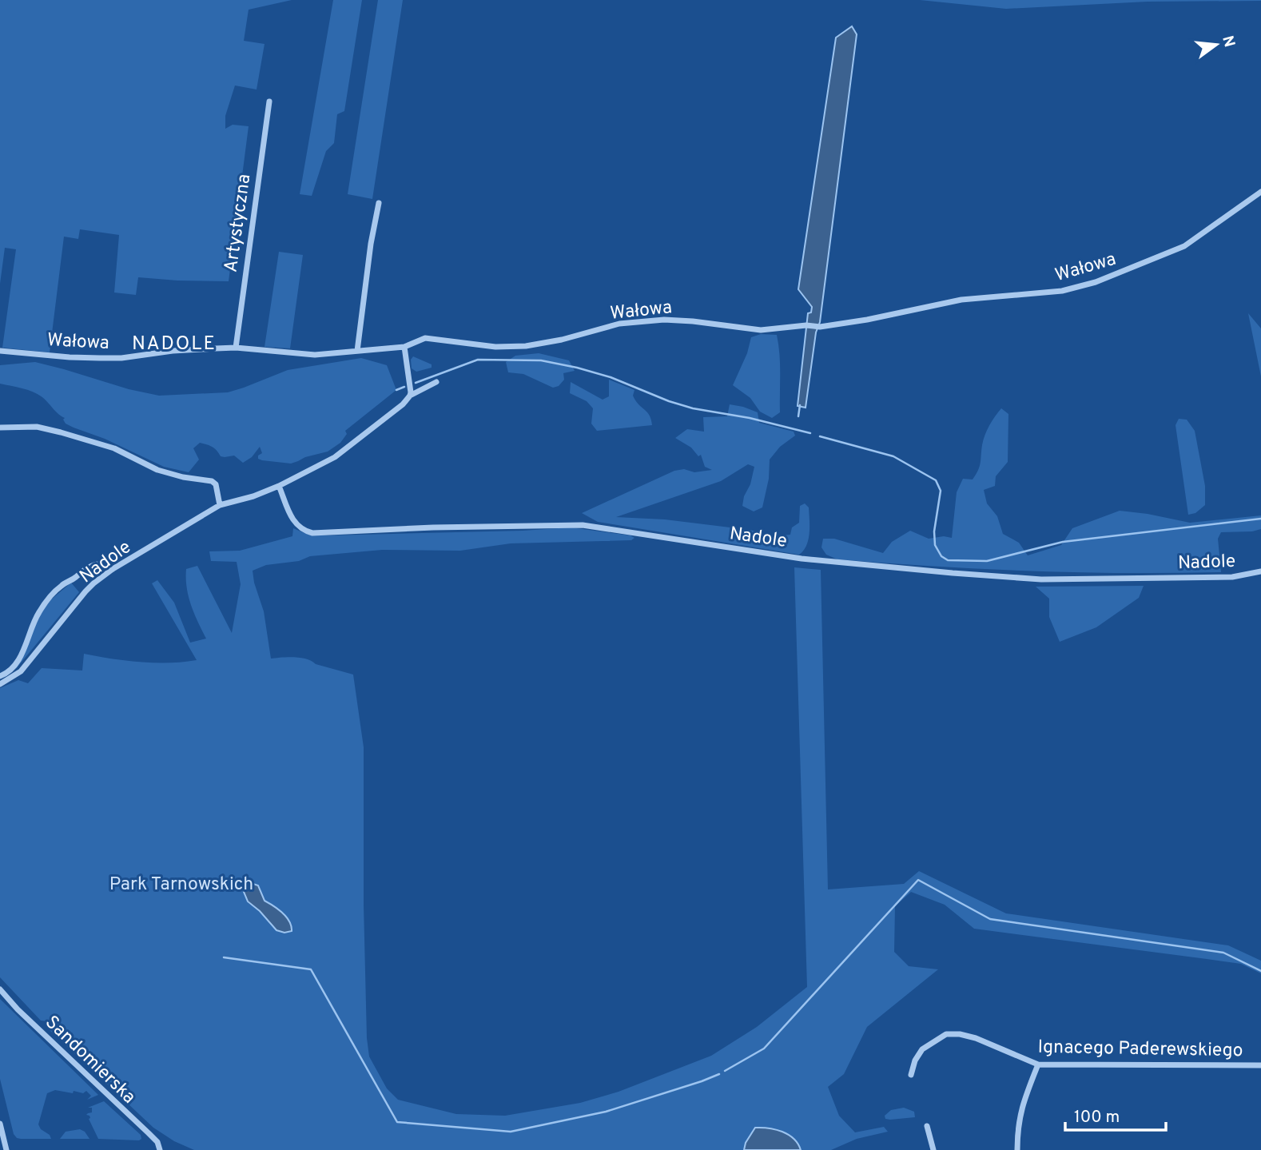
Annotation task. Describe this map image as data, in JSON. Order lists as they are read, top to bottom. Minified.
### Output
{"streets":{"street":["Artystyczna","Wałowa","Nadole","Ignacego Paderewskiego","Sandomierska"]},"crossings":[["Artystyczna","Wałowa"]],"districts":["NADOLE"],"parks":["Park Tarnowskich"],"scale_bar":"100 m","north":"right"}
